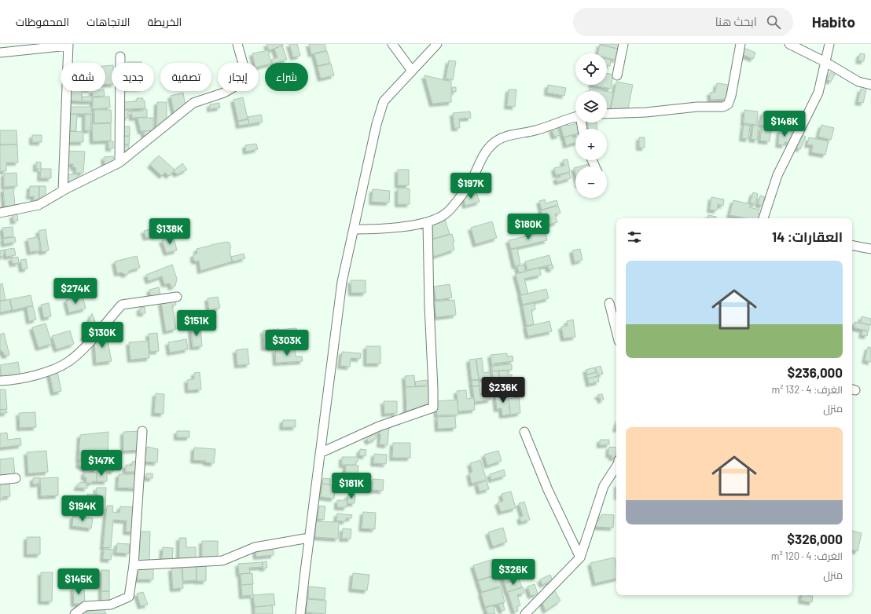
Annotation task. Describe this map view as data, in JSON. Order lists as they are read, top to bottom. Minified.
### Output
{"page":{"header":"Habito","search":"ابحث هنا","nav":["الخريطة","الاتجاهات","المحفوظات"],"map_buttons":["+","−"],"chip":["شراء","إيجار","تصفية","جديد","شقة"],"price":["$146K","$197K","$180K","$138K","$274K","$151K","$130K","$303K","$236K","$147K","$181K","$194K","$326K","$145K"],"heading":"العقارات: 14","list":[{"name":"$236,000","note":"الغرف: 4 · 132 m² · منزل"},{"name":"$326,000","note":"الغرف: 4 · 120 m² · منزل"}]}}
